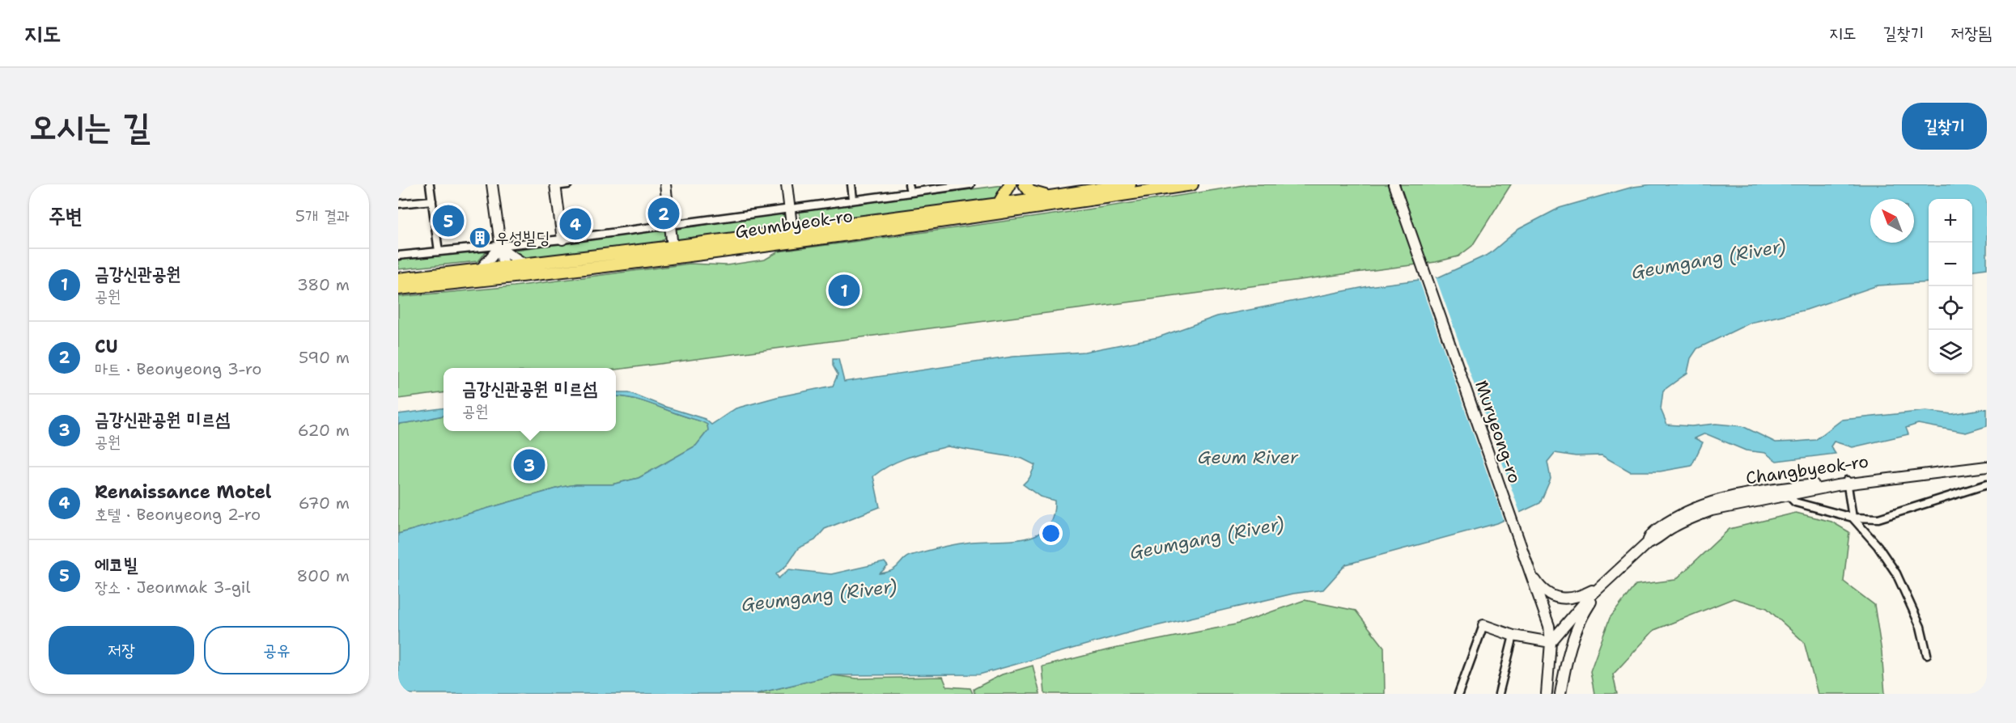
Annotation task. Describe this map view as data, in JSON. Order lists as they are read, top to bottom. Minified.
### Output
{"streets":{"main road":["Geumbyeok-ro","Muryeong-ro","Changbyeok-ro"]},"crossings":[["Muryeong-ro","Changbyeok-ro"]],"water":["Geumgang (River)","Geum River"],"places":{"building":["우성빌딩"]},"north":"top left","page":{"header":"지도","nav":["지도","길찾기","저장됨"],"buttons":["길찾기",["저장","공유"]],"title":"오시는 길","heading":["주변","5개 결과"],"pins":["2","5","4","1","3"],"map_buttons":["+","−"],"list":[{"mark":"1","name":"금강신관공원","note":"공원","value":"380 m"},{"mark":"2","name":"CU","note":"마트 · Beonyeong 3-ro","value":"590 m"},{"mark":"3","name":"금강신관공원 미르섬","note":"공원","value":"620 m"},{"mark":"4","name":"Renaissance Motel","note":"호텔 · Beonyeong 2-ro","value":"670 m"},{"mark":"5","name":"에코빌","note":"장소 · Jeonmak 3-gil","value":"800 m"}],"popup":["금강신관공원 미르섬","공원"]}}
